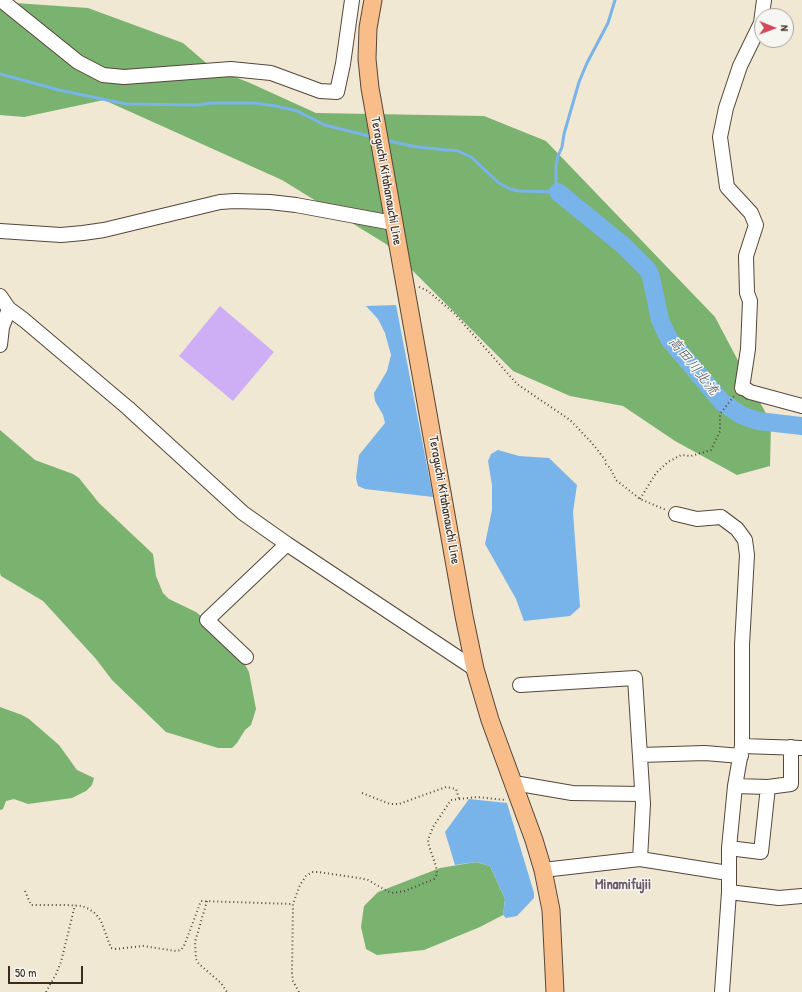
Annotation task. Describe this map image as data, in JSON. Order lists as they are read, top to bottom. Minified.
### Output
{"streets":{"main road":["Teraguchi Kitahanauchi Line"]},"districts":["Minamifujii"],"water":["高田川北流"],"scale_bar":"50 m","north":"right"}
